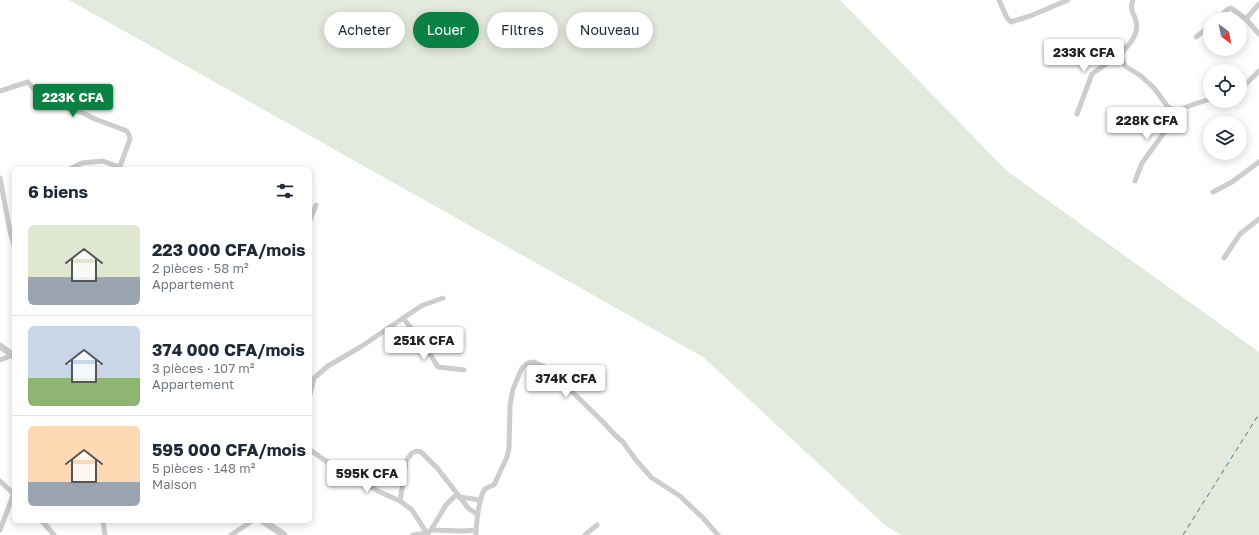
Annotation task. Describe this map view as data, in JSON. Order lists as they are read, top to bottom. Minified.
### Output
{"north":"bottom right","page":{"chip":["Acheter","Louer","Filtres","Nouveau"],"price":["233K CFA","223K CFA","228K CFA","251K CFA","374K CFA","595K CFA"],"heading":"6 biens","list":[{"name":"223 000 CFA/mois","note":"2 pièces · 58 m² · Appartement"},{"name":"374 000 CFA/mois","note":"3 pièces · 107 m² · Appartement"},{"name":"595 000 CFA/mois","note":"5 pièces · 148 m² · Maison"}]}}
